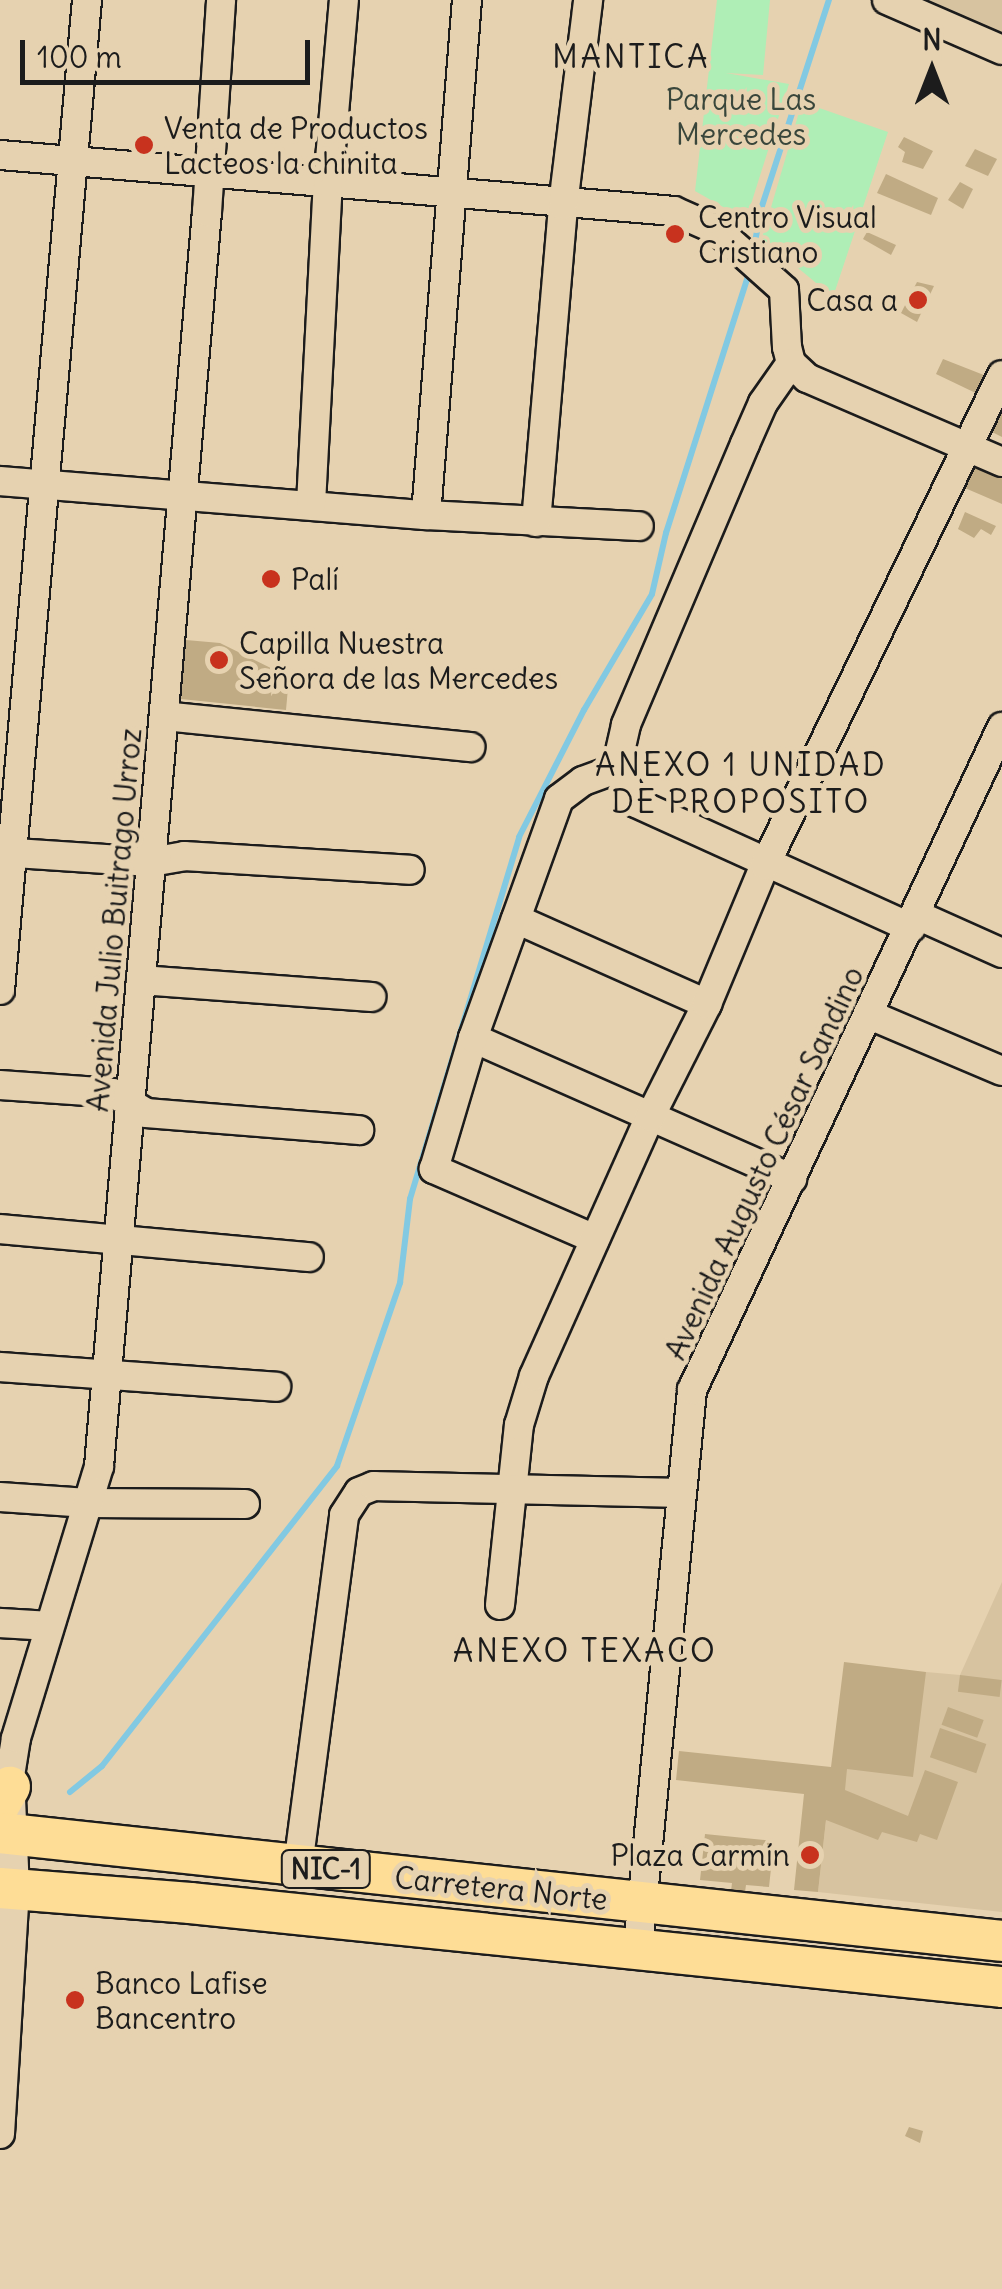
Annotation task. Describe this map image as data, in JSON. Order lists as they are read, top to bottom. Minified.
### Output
{"streets":{"highway":["NIC-1","Carretera Norte"],"street":["Avenida Julio Buitrago Urroz","Avenida Augusto César Sandino"]},"crossings":[["Avenida Julio Buitrago Urroz","Carretera Norte"],["Avenida Augusto César Sandino","Carretera Norte"]],"districts":["MANTICA","ANEXO 1 UNIDAD DE PROPOSITO","ANEXO TEXACO"],"parks":["Parque Las Mercedes"],"places":["Venta de Productos Lacteos la chinita","Centro Visual Cristiano","Casa a","Palí","Capilla Nuestra Señora de las Mercedes","Plaza Carmín","Banco Lafise Bancentro"],"scale_bar":"100 m","north":"top"}
